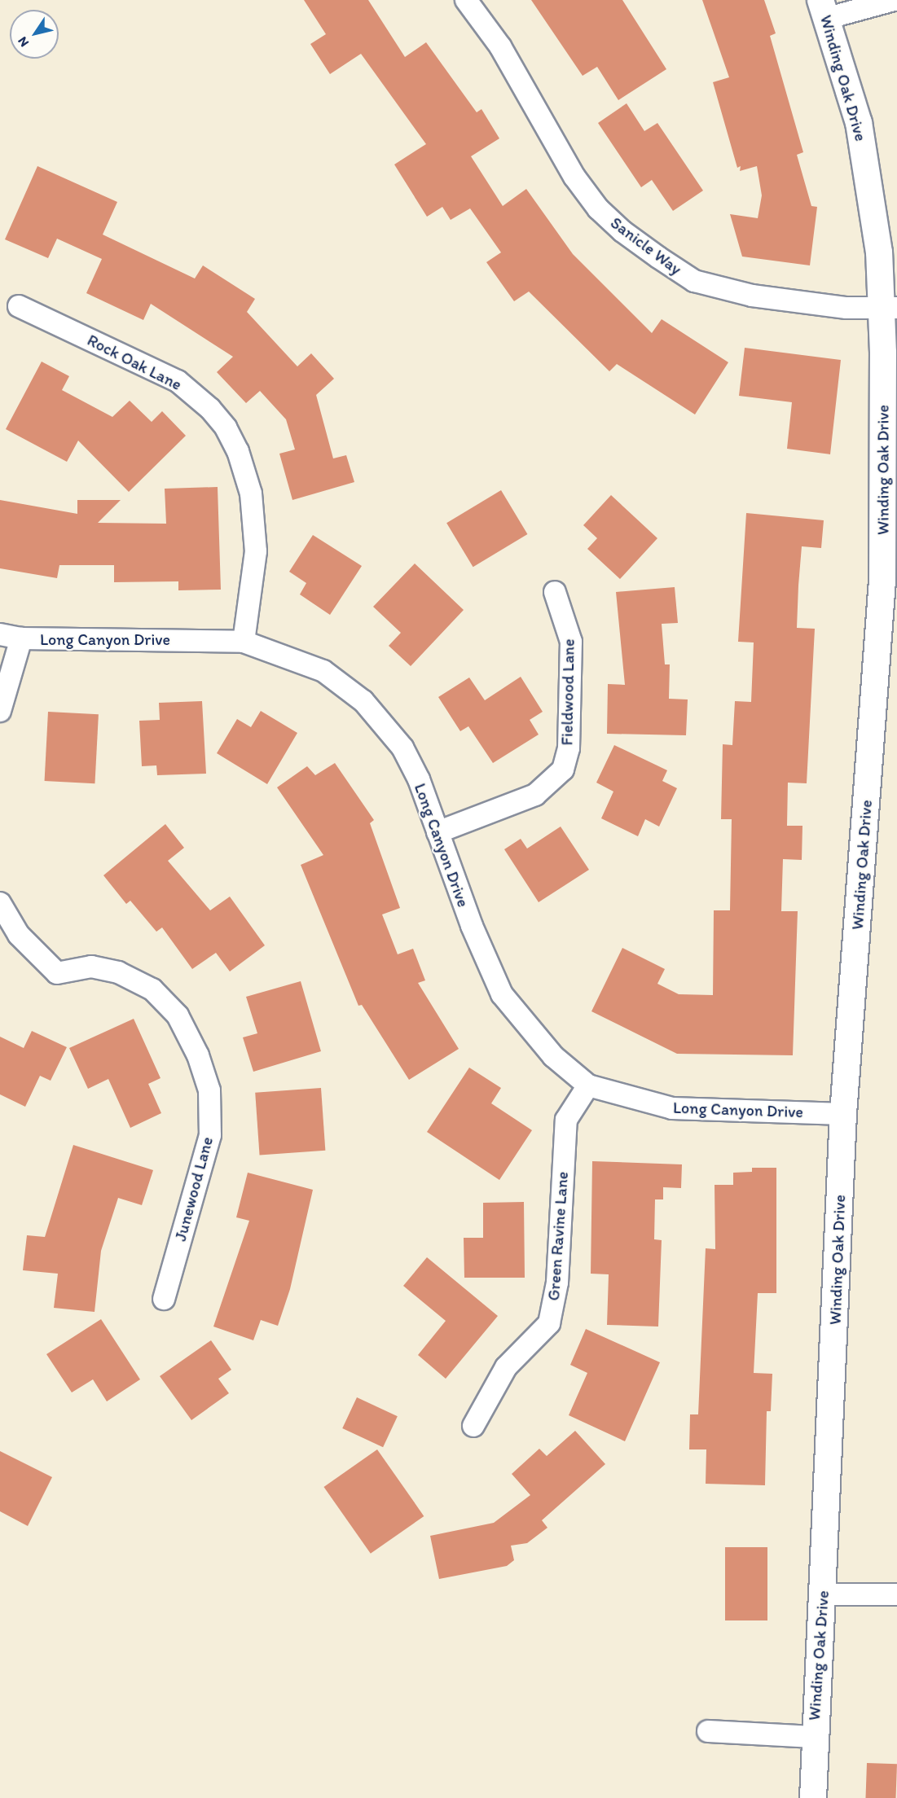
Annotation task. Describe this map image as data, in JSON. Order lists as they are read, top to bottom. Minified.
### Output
{"streets":{"street":["Winding Oak Drive","Sanicle Way","Rock Oak Lane","Long Canyon Drive","Fieldwood Lane","Junewood Lane","Green Ravine Lane"]},"crossings":[["Winding Oak Drive","Sanicle Way"],["Winding Oak Drive","Long Canyon Drive"],["Rock Oak Lane","Long Canyon Drive"],["Long Canyon Drive","Fieldwood Lane"],["Long Canyon Drive","Green Ravine Lane"]],"north":"bottom left"}
